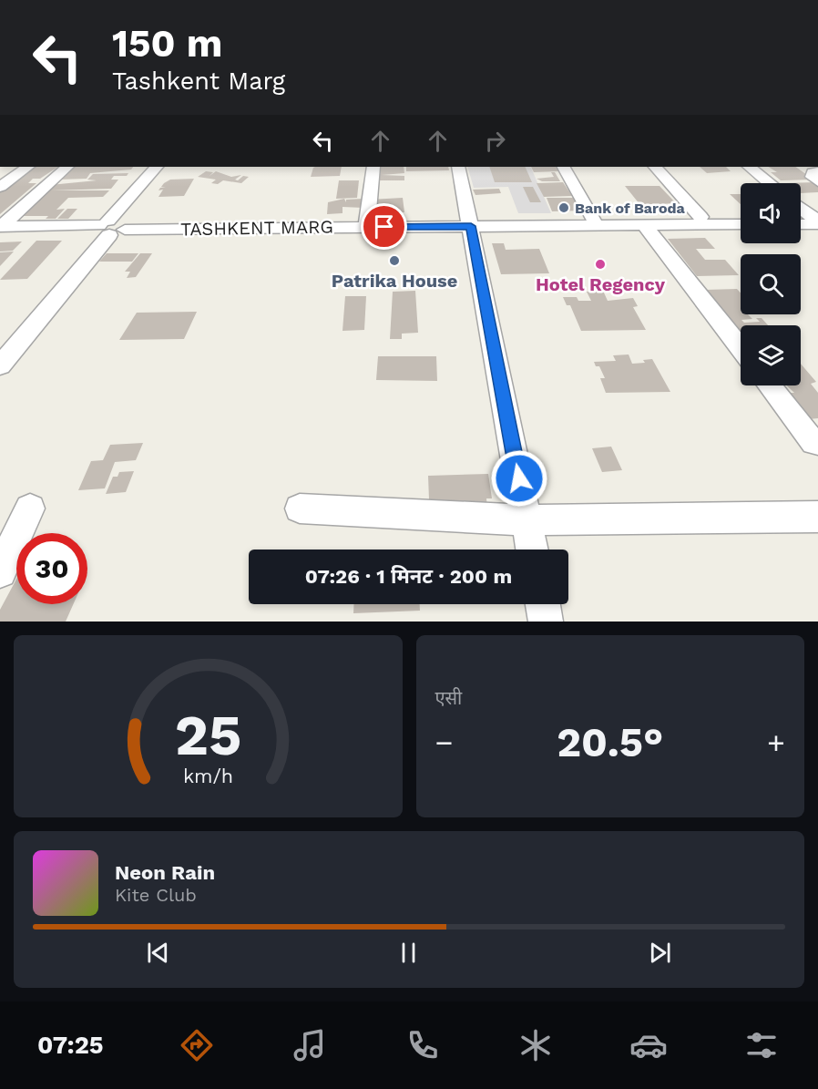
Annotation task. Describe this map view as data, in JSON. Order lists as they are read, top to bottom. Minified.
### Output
{"streets":{"street":["TASHKENT MARG"]},"places":["Bank of Baroda","Patrika House","Hotel Regency"],"page":{"turn":["150 m","Tashkent Marg"],"limit":"30","trip":"07:26 · 1 मिनट · 200 m","tile":"एसी","heat":["−","20.5°","+"],"song":["Neon Rain","Kite Club"],"tabs":"07:25","gauge":["25","km/h"]}}
